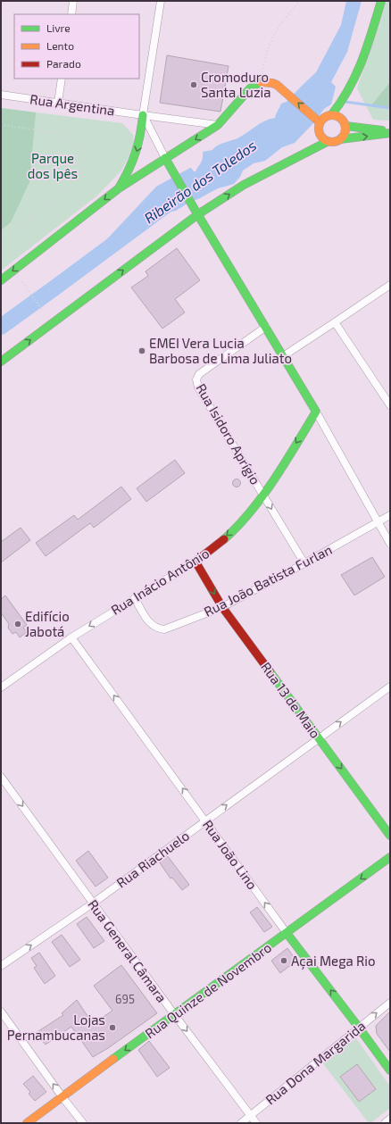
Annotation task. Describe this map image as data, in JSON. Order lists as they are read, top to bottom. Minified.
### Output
{"streets":{"main road":["Rua Inácio Antônio","Rua 13 de Maio","Rua João Lino","Rua Quinze de Novembro"],"street":["Rua Argentina","Rua Isidoro Aprígio","Rua João Batista Furlan","Rua Riachuelo","Rua General Câmara","Rua Dona Margarida"]},"crossings":[["Rua Isidoro Aprígio","Rua João Batista Furlan"],["Rua Isidoro Aprígio","Rua Inácio Antônio"],["Rua João Batista Furlan","Rua Inácio Antônio"],["Rua João Batista Furlan","Rua 13 de Maio"],["Rua Inácio Antônio","Rua 13 de Maio"],["Rua Inácio Antônio","Rua João Lino"],["Rua 13 de Maio","Rua Riachuelo"],["Rua João Lino","Rua Riachuelo"],["Rua João Lino","Rua Quinze de Novembro"],["Rua João Lino","Rua Dona Margarida"],["Rua Riachuelo","Rua General Câmara"],["Rua General Câmara","Rua Quinze de Novembro"],["Rua General Câmara","Rua Dona Margarida"]],"one_way":["Rua Inácio Antônio","Rua 13 de Maio","Rua João Lino","Rua Riachuelo","Rua General Câmara","Rua Quinze de Novembro"],"water":["Ribeirão dos Toledos"],"parks":["Parque dos Ipês"],"places":["Cromoduro Santa Luzia","EMEI Vera Lucia Barbosa de Lima Juliato","Edifício Jabotá","Açai Mega Rio","Lojas Pernambucanas"],"house_numbers":["695"],"legend":["Livre","Lento","Parado"]}
